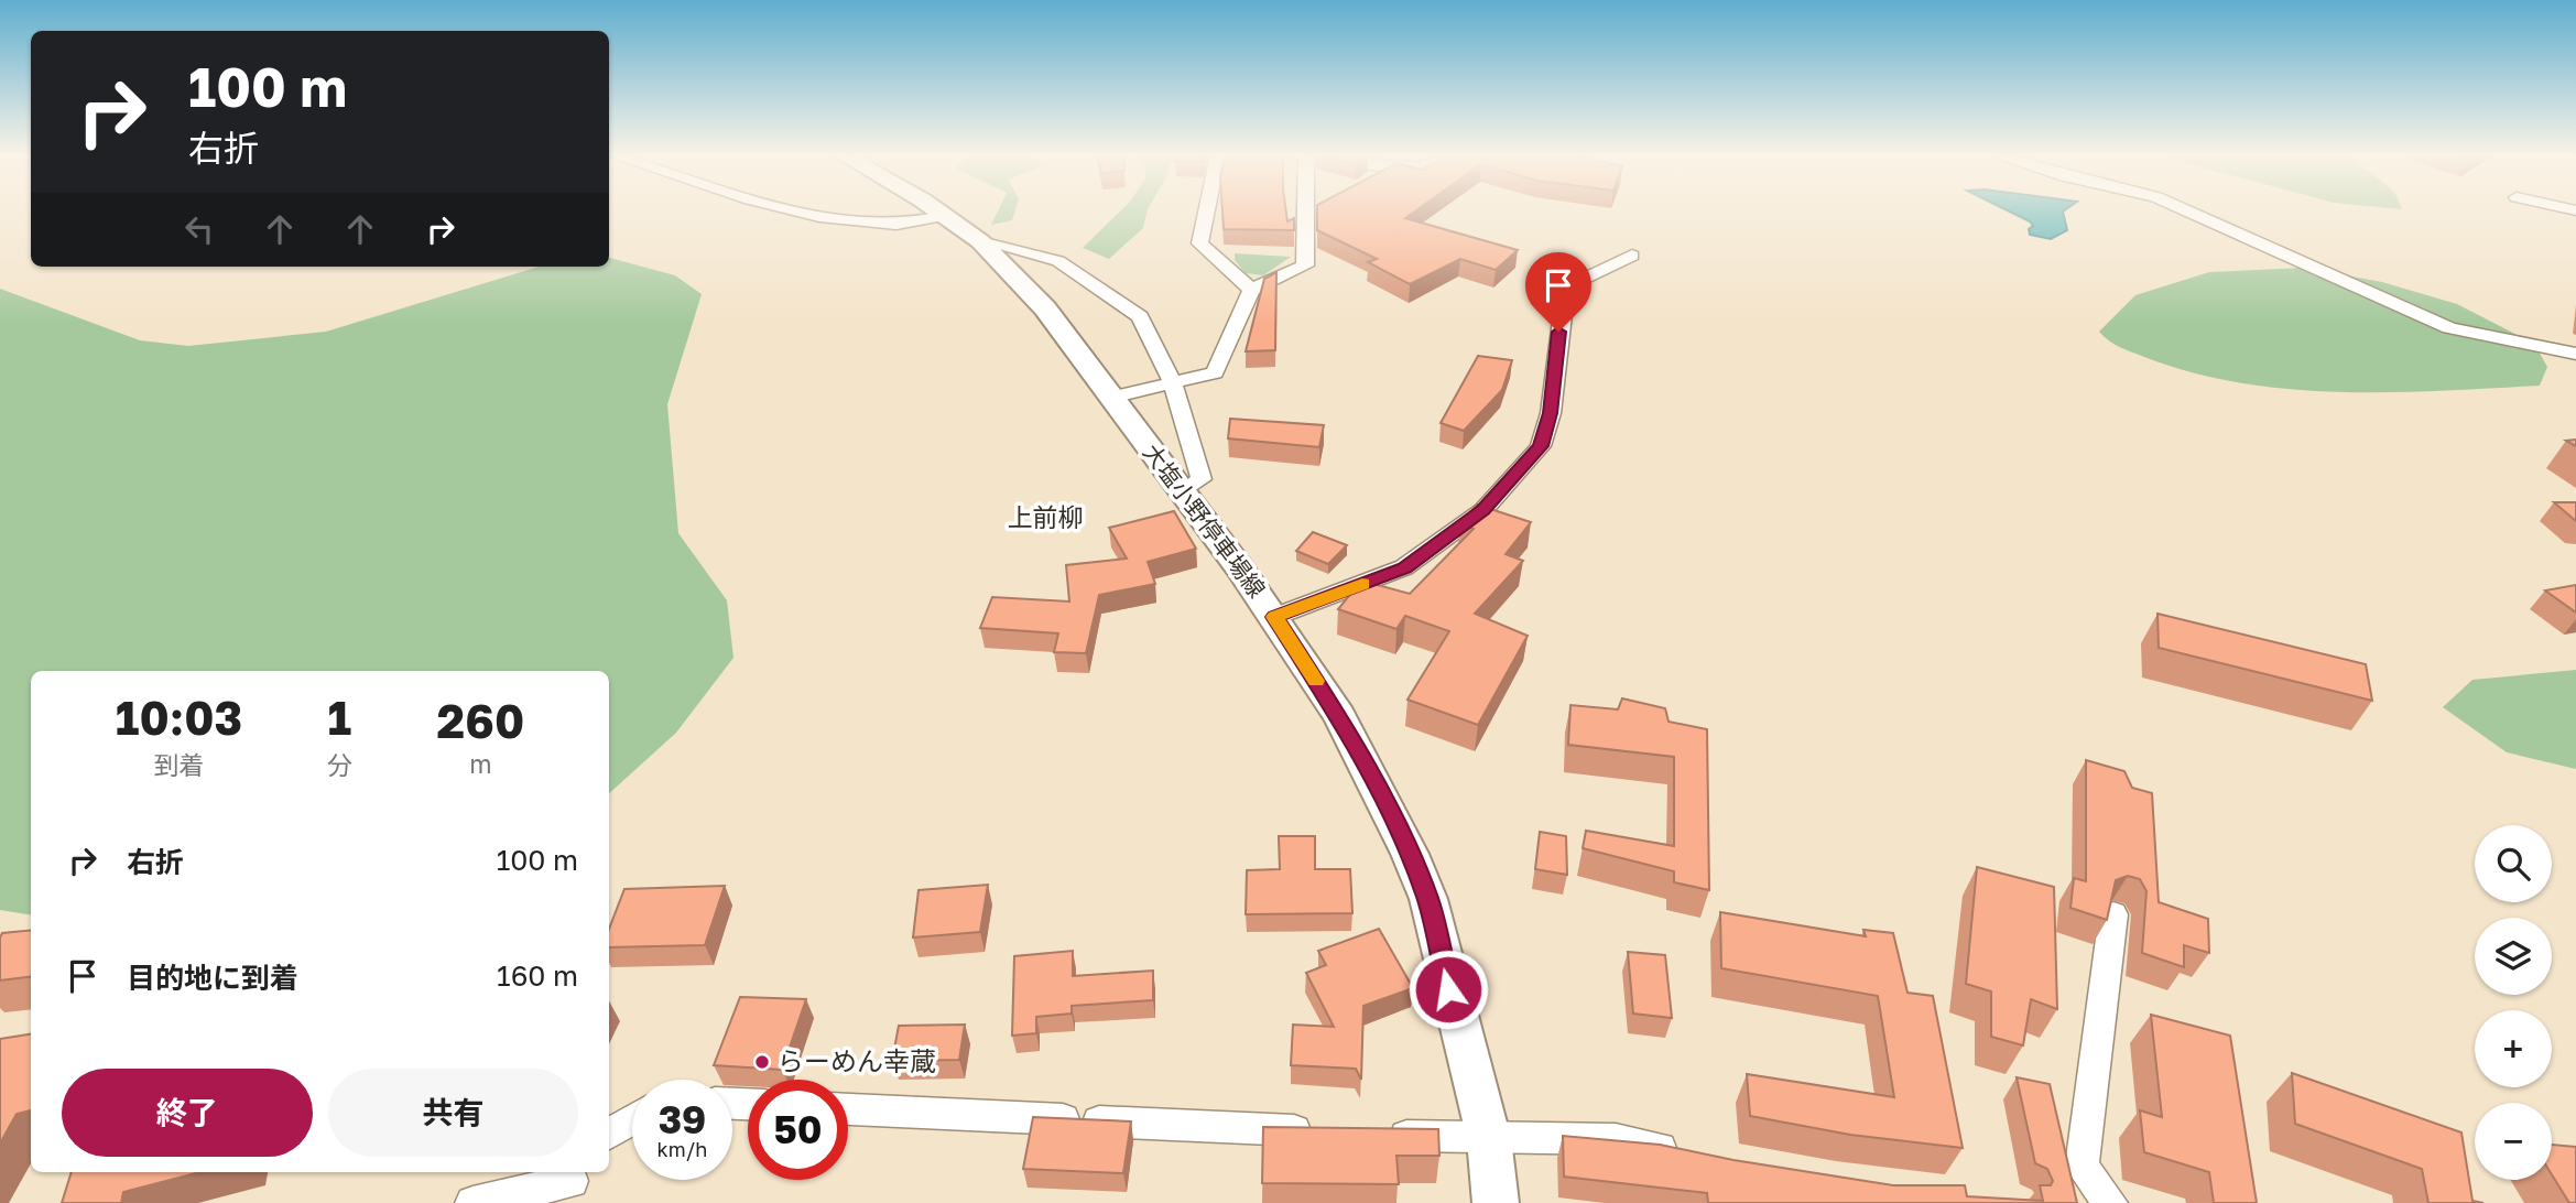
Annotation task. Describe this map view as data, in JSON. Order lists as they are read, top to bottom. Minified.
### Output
{"streets":{"main road":["大塩小野停車場線"]},"districts":["上前柳"],"places":["らーめん幸蔵"],"page":{"turn":["100 m","右折"],"eta":["10:03","到着","1","分","260","m"],"list":[{"name":"右折","value":"100 m"},{"name":"目的地に到着","value":"160 m"}],"map_buttons":["+","−"],"buttons":["終了","共有"],"speed":"39 km/h","limit":"50"}}
